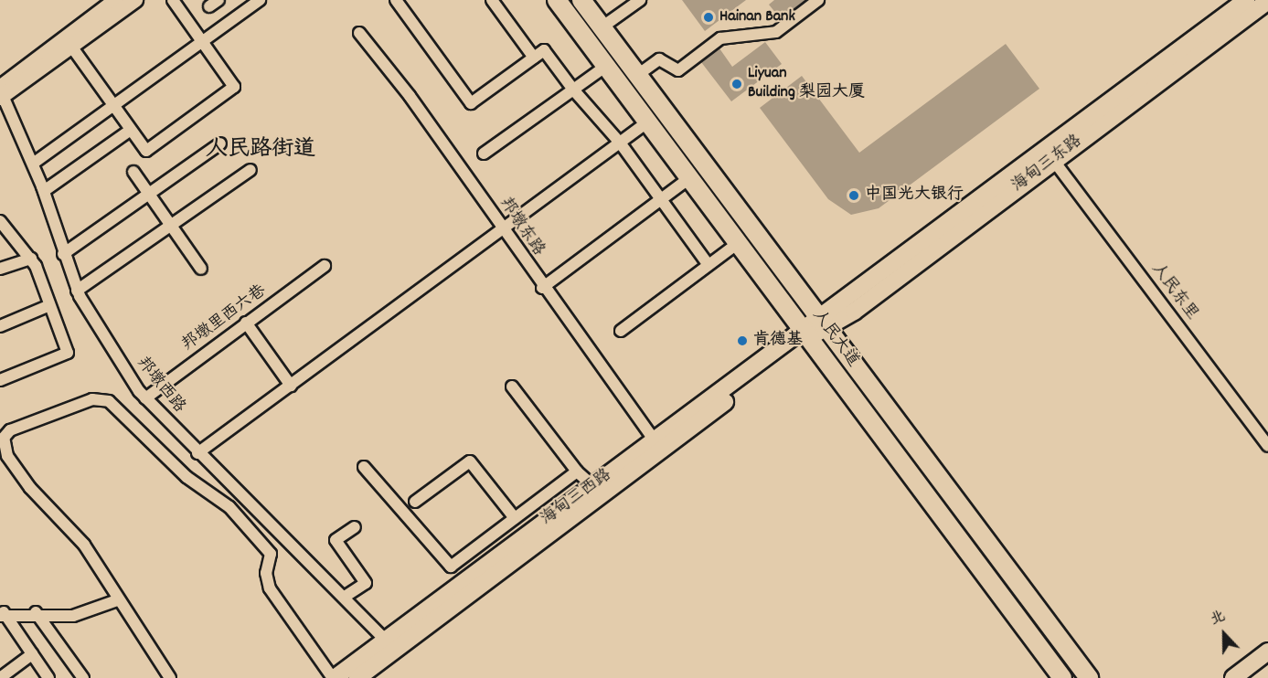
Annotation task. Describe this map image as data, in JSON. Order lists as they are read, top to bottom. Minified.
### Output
{"streets":{"main road":["海甸三东路","人民大道","海甸三西路"],"street":["邦墩东路","人民东里","邦墩里西六巷","邦墩西路"]},"crossings":[["海甸三东路","人民东里"],["海甸三东路","人民大道"],["海甸三东路","海甸三西路"],["邦墩东路","海甸三西路"],["邦墩里西六巷","邦墩西路"],["人民大道","海甸三西路"],["邦墩西路","海甸三西路"]],"districts":["人民路街道"],"places":["Hainan Bank","Liyuan Building 梨园大厦","中国光大银行","肯德基"],"north":"top"}
